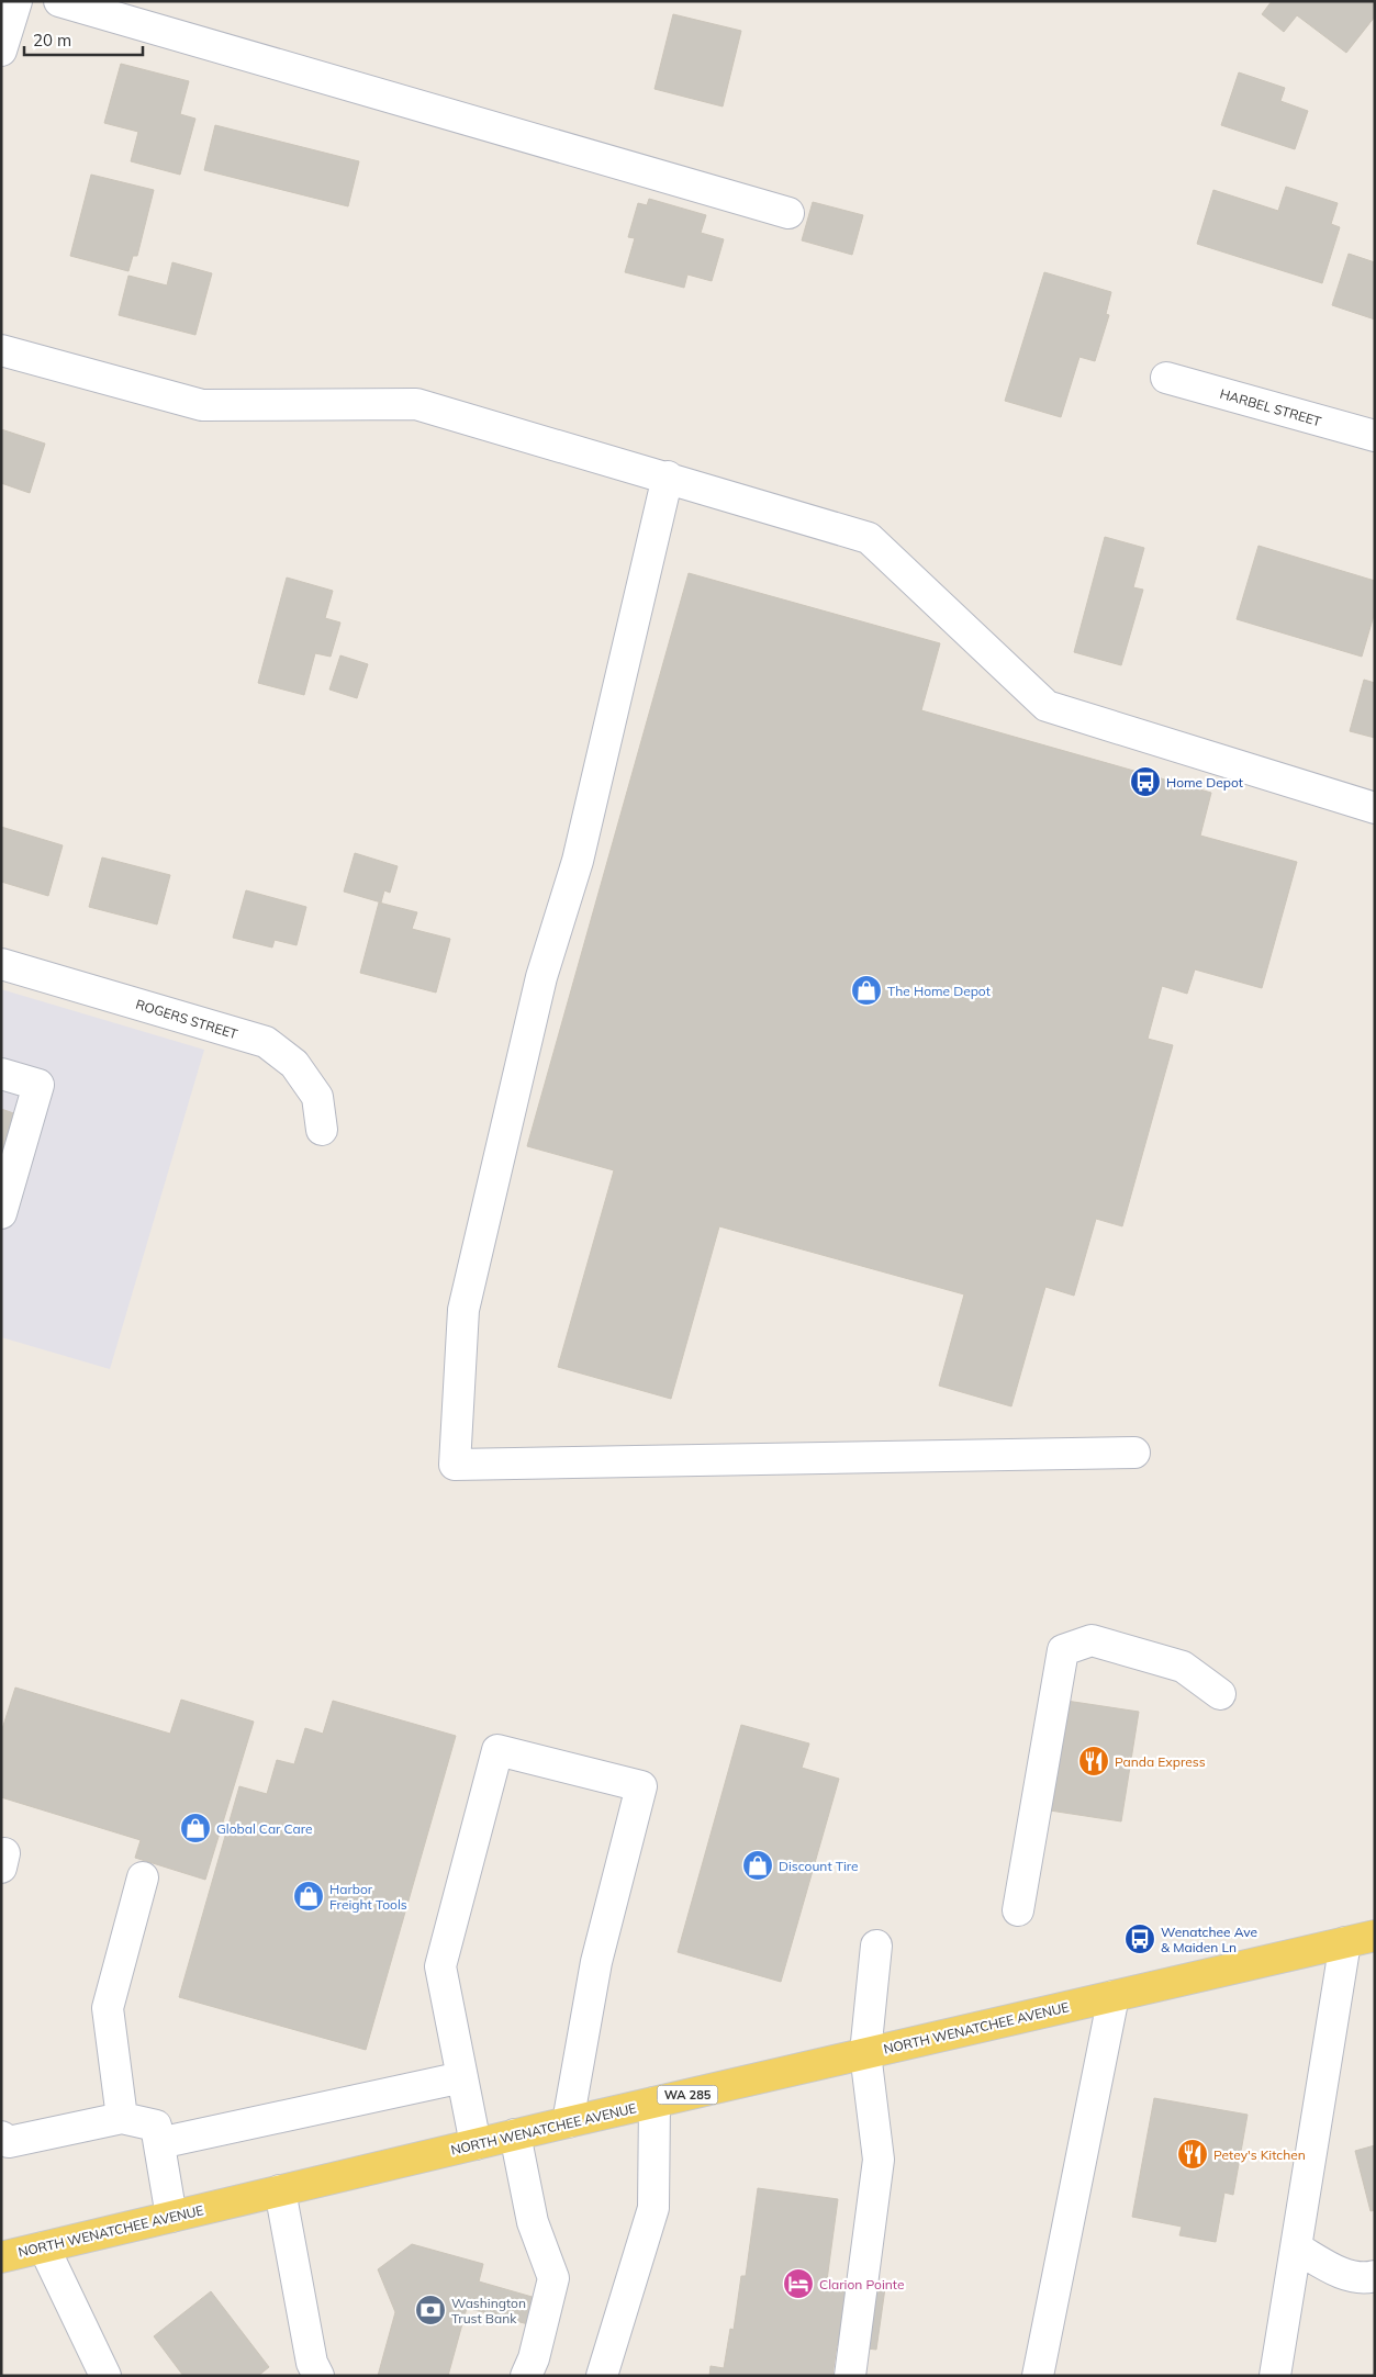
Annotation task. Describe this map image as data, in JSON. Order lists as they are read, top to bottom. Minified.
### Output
{"streets":{"main road":["NORTH WENATCHEE AVENUE","WA 285"],"street":["HARBEL STREET","ROGERS STREET"]},"places":{"bus stop":["Home Depot","Wenatchee Ave & Maiden Ln"],"shop":["The Home Depot","Global Car Care","Discount Tire","Harbor Freight Tools"],"restaurant":["Panda Express","Petey's Kitchen"],"hotel":["Clarion Pointe"],"bank":["Washington Trust Bank"]},"scale_bar":"20 m"}
